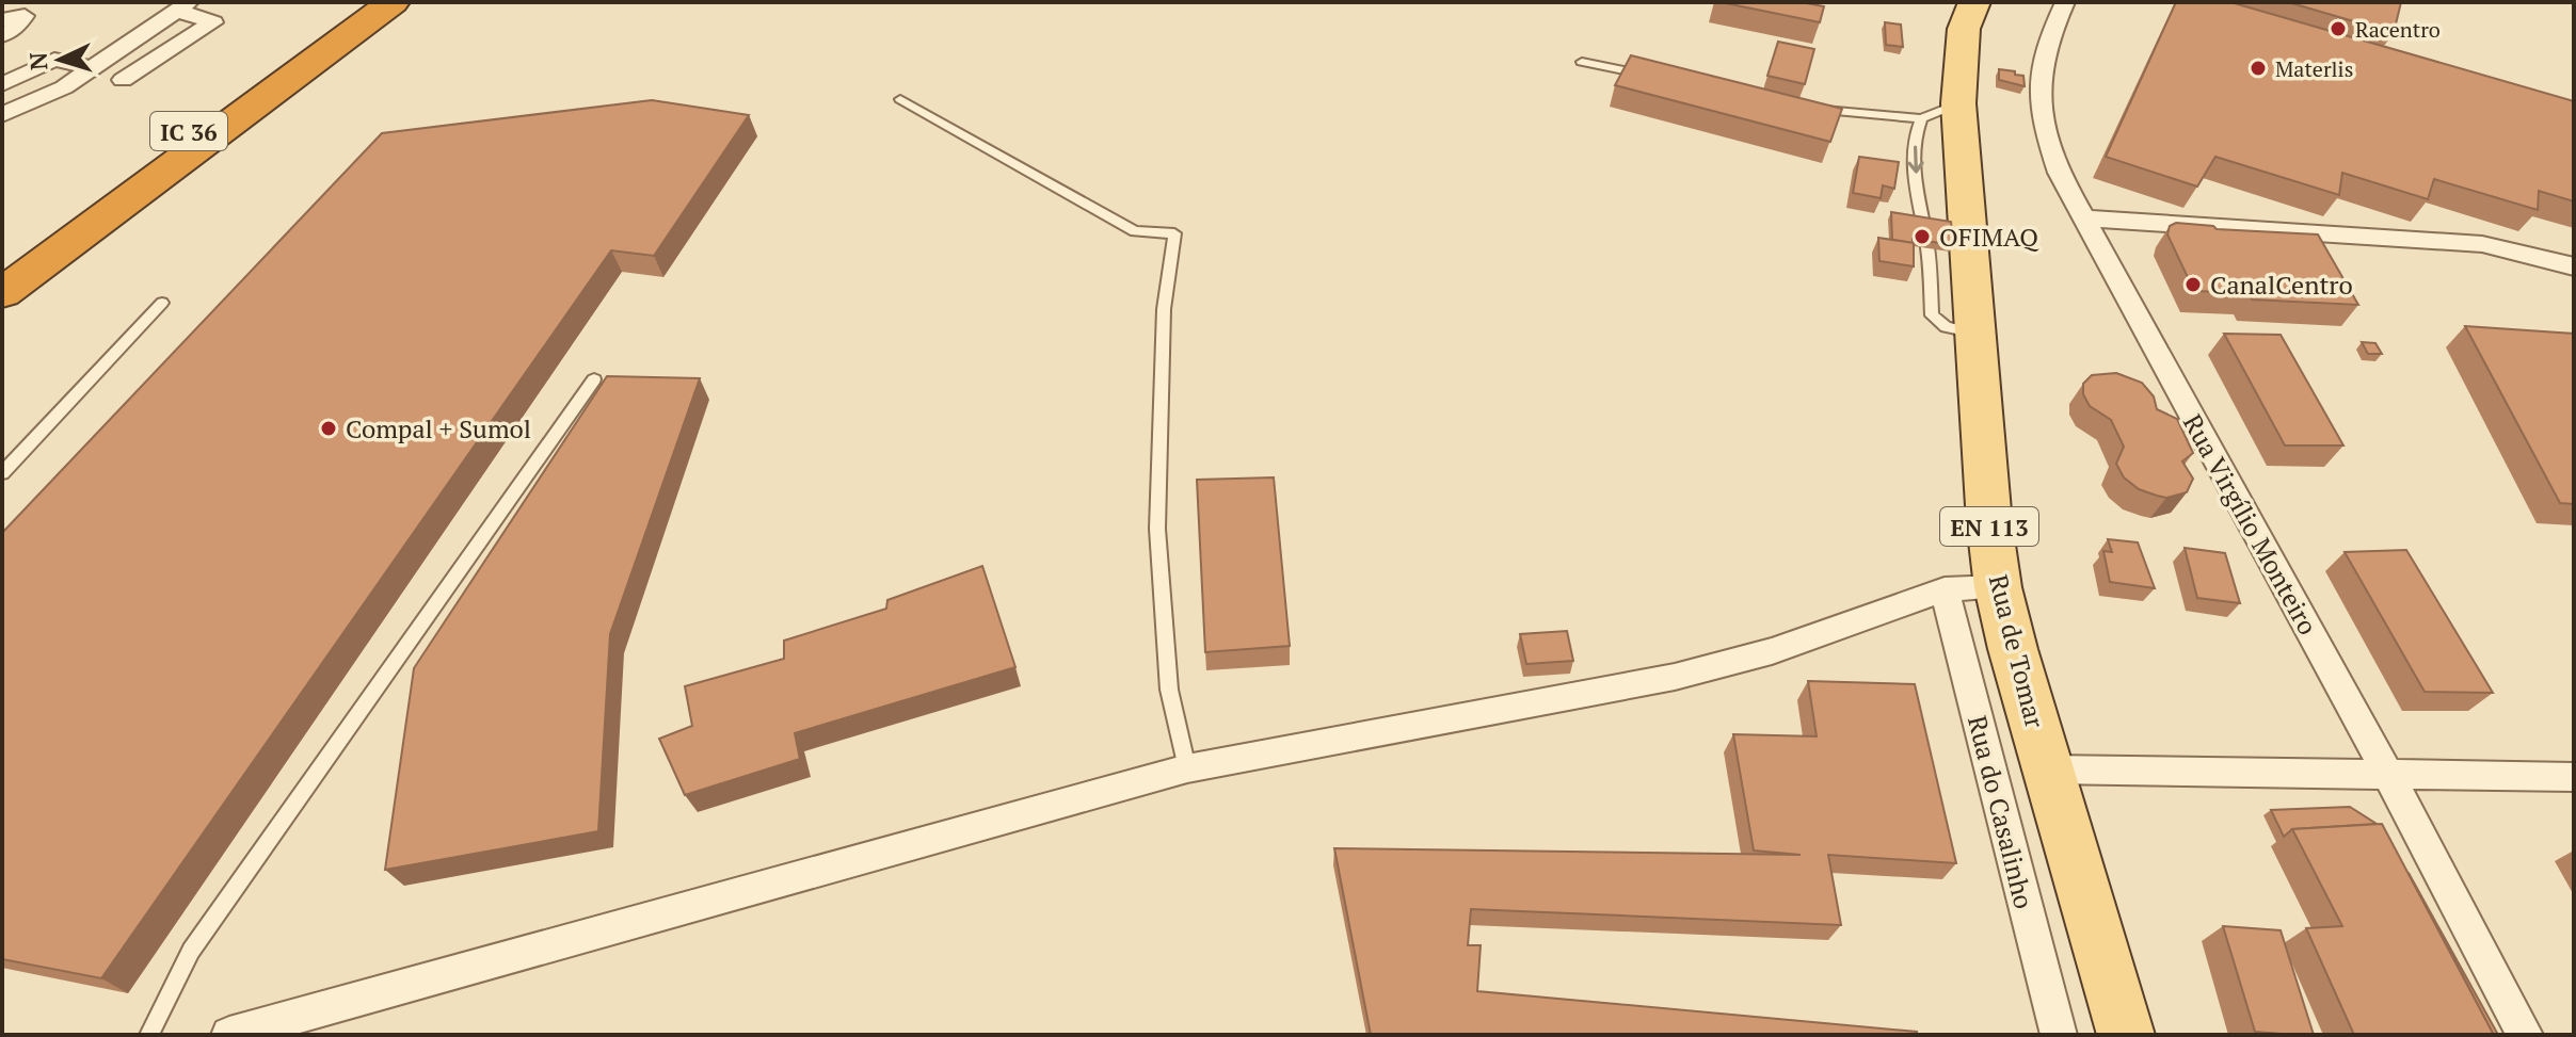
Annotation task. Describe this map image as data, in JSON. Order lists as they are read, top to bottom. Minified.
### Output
{"streets":{"highway":["IC 36"],"main road":["EN 113","Rua de Tomar"],"street":["Rua Virgílio Monteiro","Rua do Casalinho"]},"places":["Racentro","Materlis","OFIMAQ","CanalCentro","Compal + Sumol"],"north":"left"}
